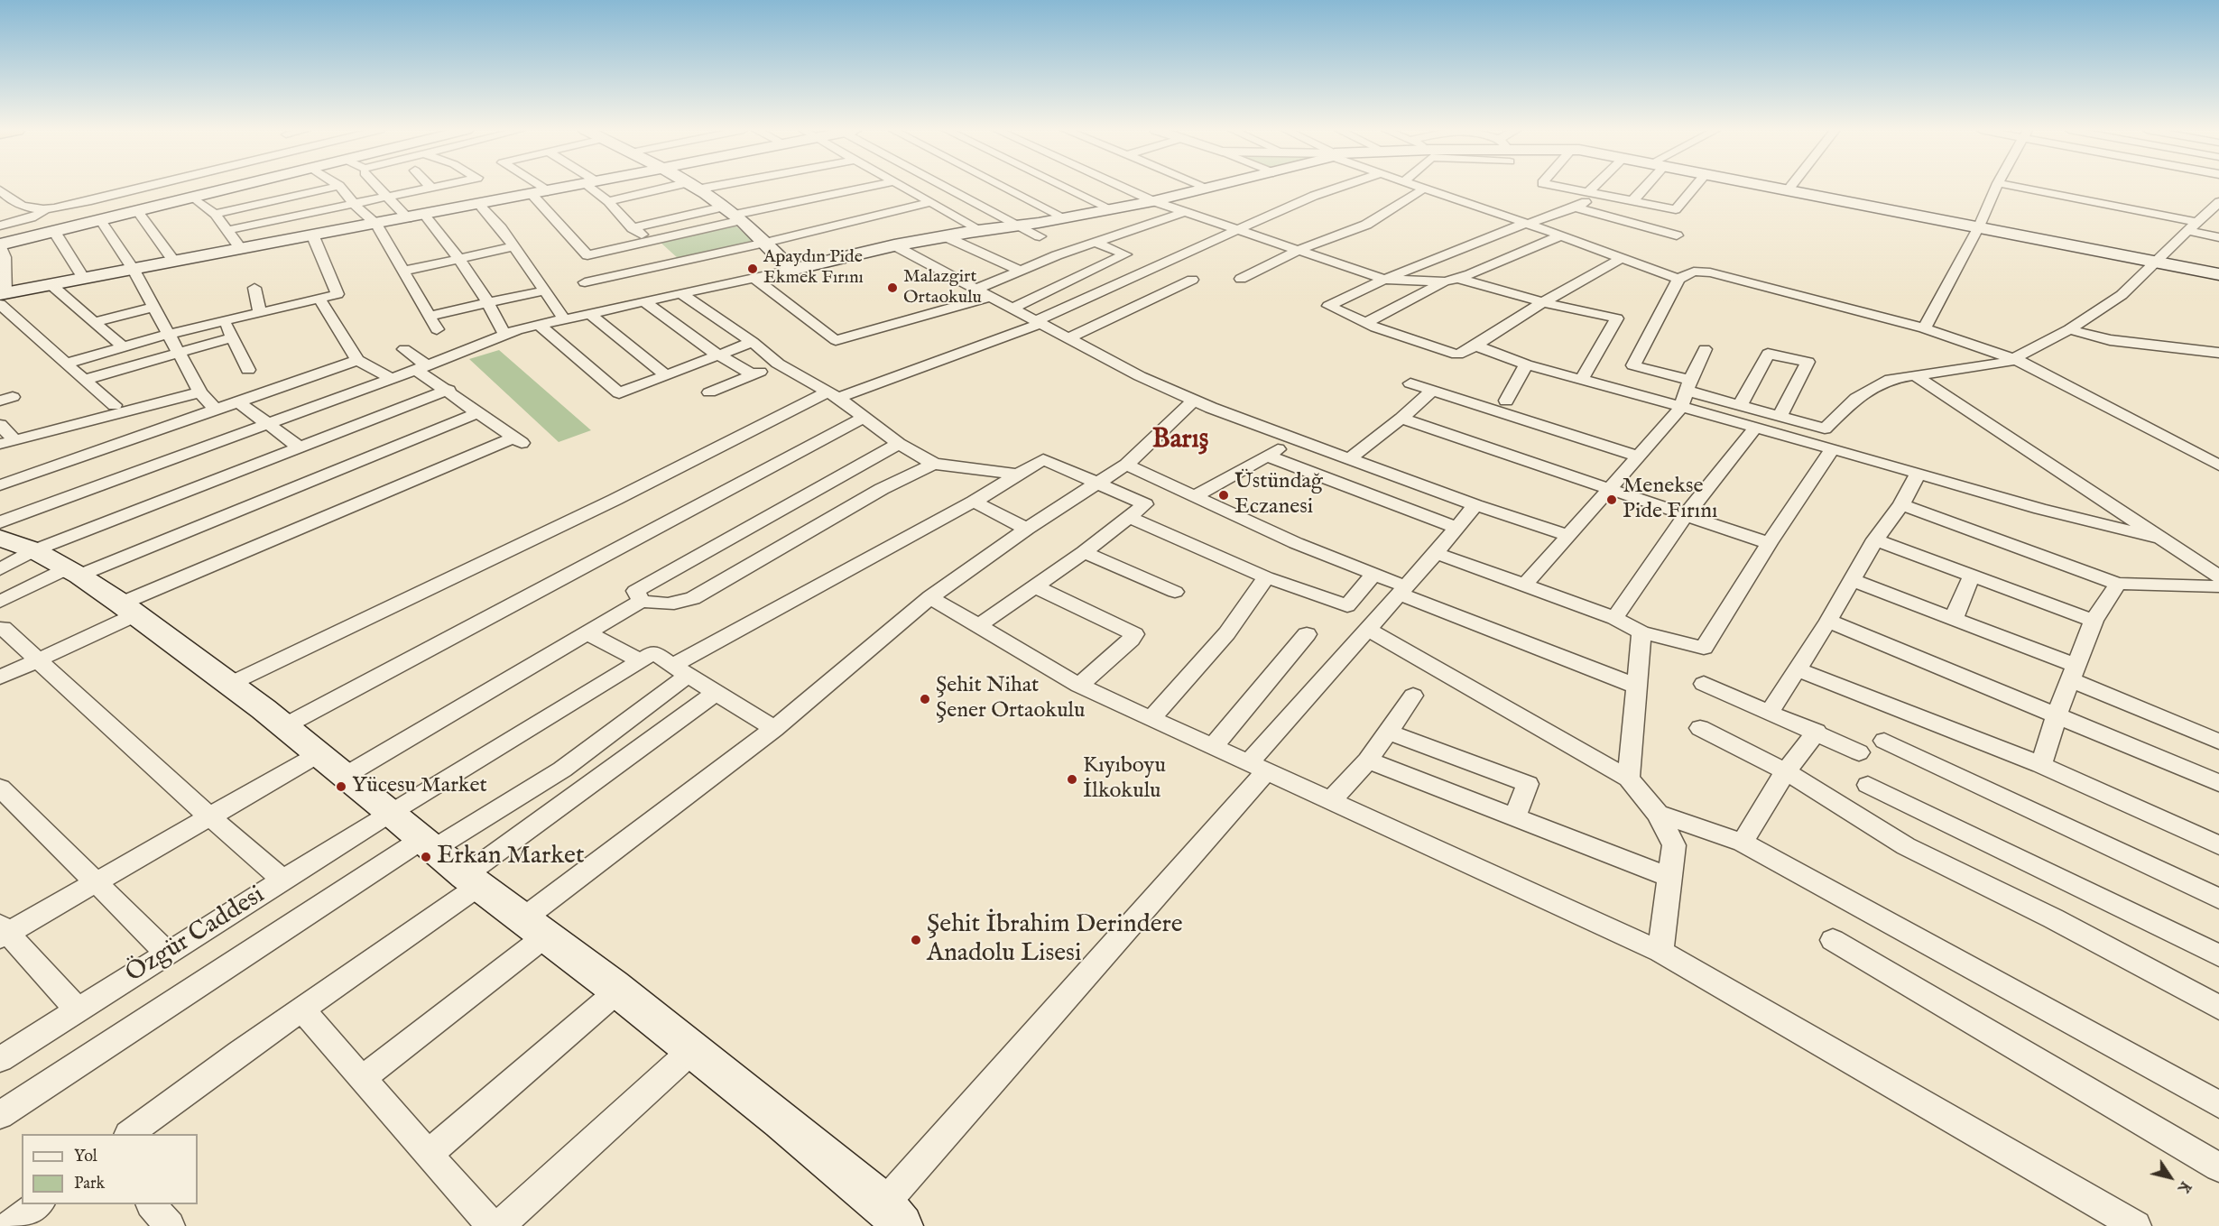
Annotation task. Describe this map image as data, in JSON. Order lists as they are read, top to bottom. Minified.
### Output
{"streets":{"street":["Özgür Caddesi"]},"districts":["Barış"],"places":["Apaydın Pide Ekmek Fırını","Malazgirt Ortaokulu","Üstündağ Eczanesi","Menekse Pide Fırını","Şehit Nihat Şener Ortaokulu","Kıyıboyu İlkokulu","Yücesu Market","Erkan Market","Şehit İbrahim Derindere Anadolu Lisesi"],"legend":["Yol","Park"],"north":"bottom right"}
